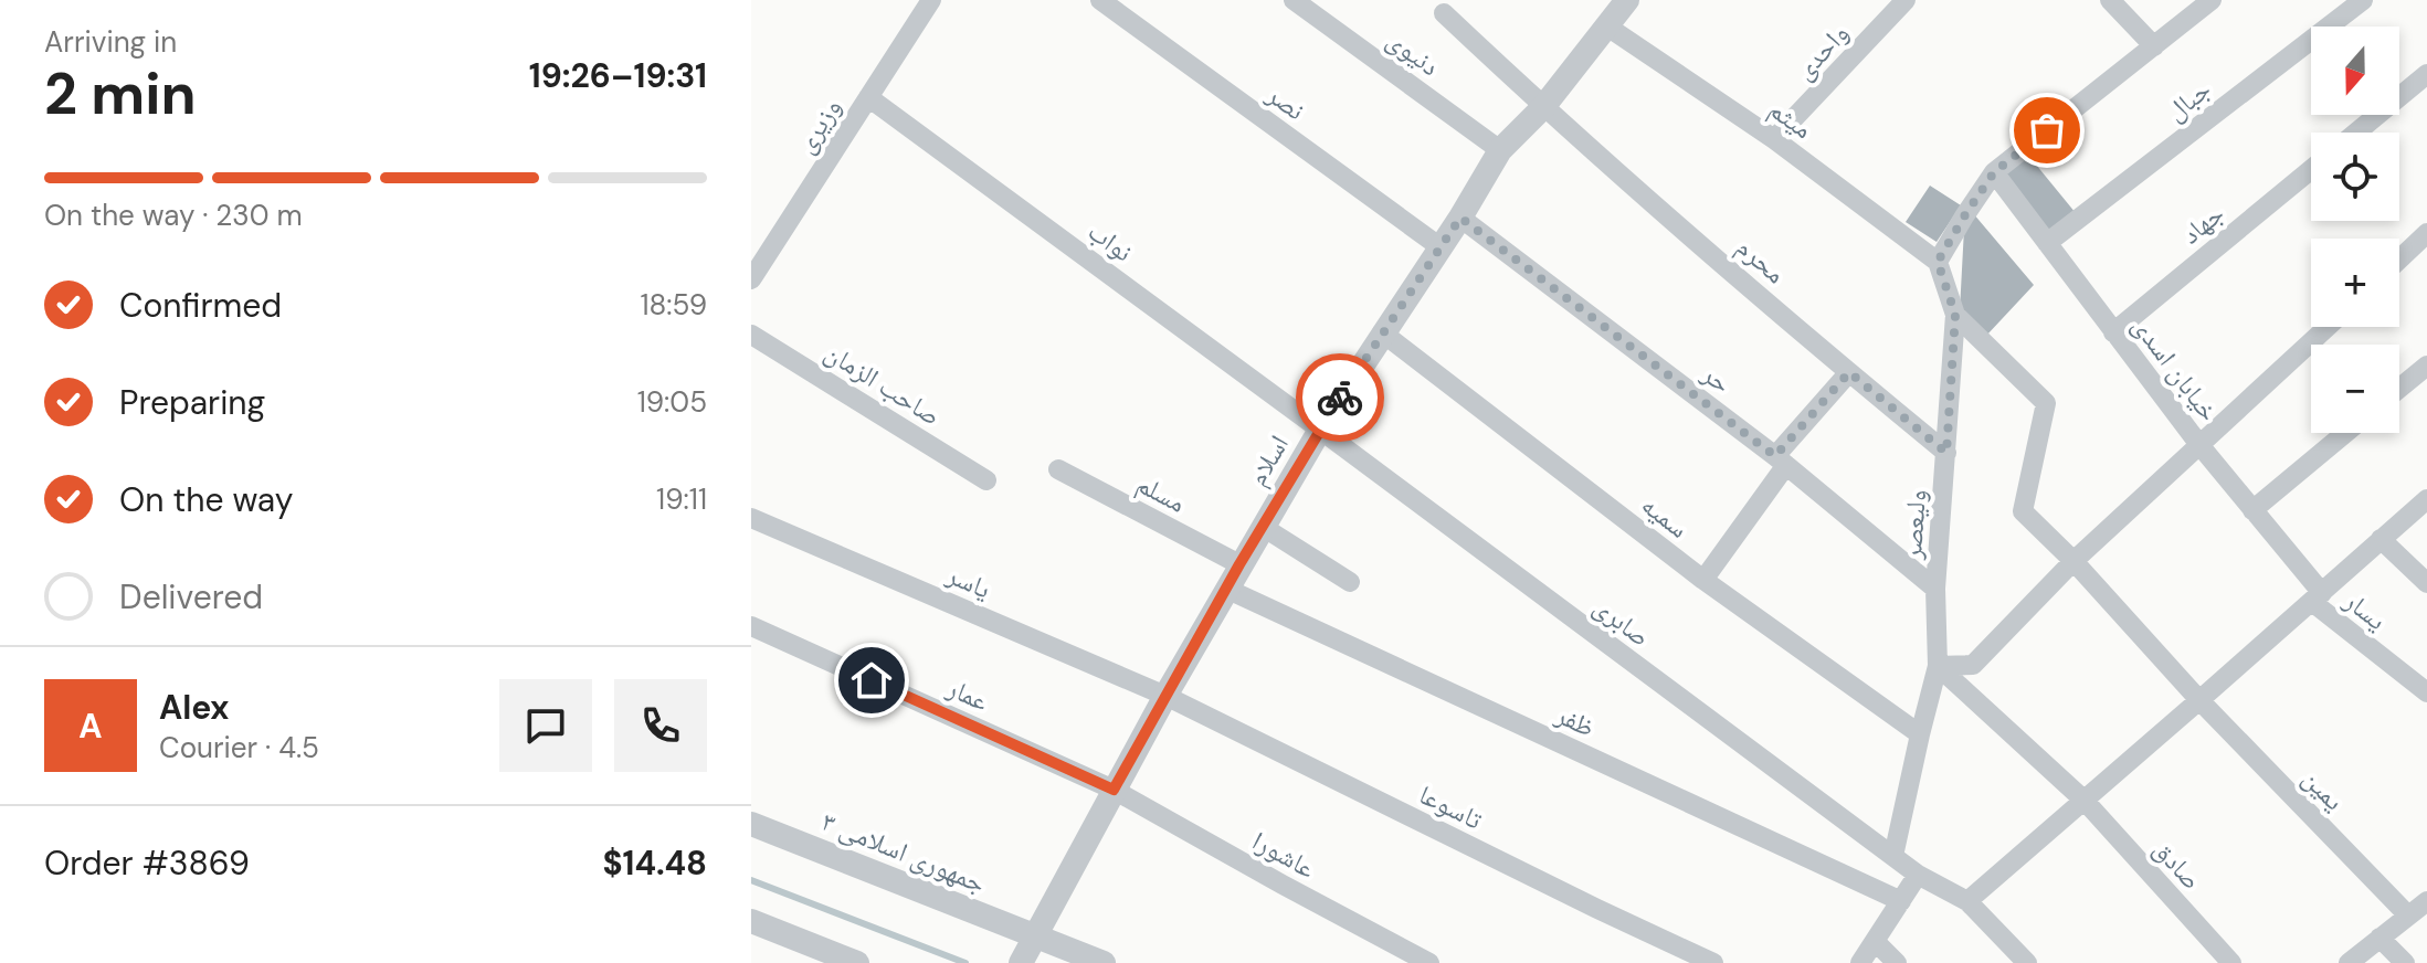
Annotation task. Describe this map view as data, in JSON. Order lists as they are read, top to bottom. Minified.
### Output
{"streets":{"street":["واحدی","دنیوی","جبال","نصر","میثم","وزیری","جهاد","نواب","محرم","خیابان اسدی","حر","صاحب الزمان","اسلام","مسلم","سمیه","ولیعصر","یاسر","یسار","صابری","عمار","ظفر","یمین","تاسوعا","جمهوری اسلامی ۳","عاشورا","صادق"]},"crossings":[["واحدی","میثم"],["دنیوی","اسلام"],["جبال","خیابان اسدی"],["نصر","اسلام"],["میثم","اسلام"],["میثم","ولیعصر"],["وزیری","نواب"],["جهاد","خیابان اسدی"],["نواب","اسلام"],["نواب","صابری"],["محرم","اسلام"],["محرم","ولیعصر"],["خیابان اسدی","یسار"],["حر","اسلام"],["حر","ولیعصر"],["اسلام","مسلم"],["اسلام","سمیه"],["اسلام","یاسر"],["اسلام","صابری"],["اسلام","عمار"],["اسلام","ظفر"],["اسلام","تاسوعا"],["اسلام","جمهوری اسلامی ۳"],["اسلام","عاشورا"],["سمیه","ولیعصر"],["ولیعصر","صابری"],["ولیعصر","یمین"],["ولیعصر","صادق"],["یاسر","تاسوعا"],["عمار","عاشورا"]],"north":"bottom","page":{"heading":["2 min","Arriving in","19:26–19:31"],"panel":["Alex","Courier · 4.5","Order #3869","$14.48"],"map_buttons":["+","−"],"bar":"On the way · 230 m","list":[["Confirmed","18:59"],["Preparing","19:05"],["On the way","19:11"],"Delivered"],"round":"A"}}
